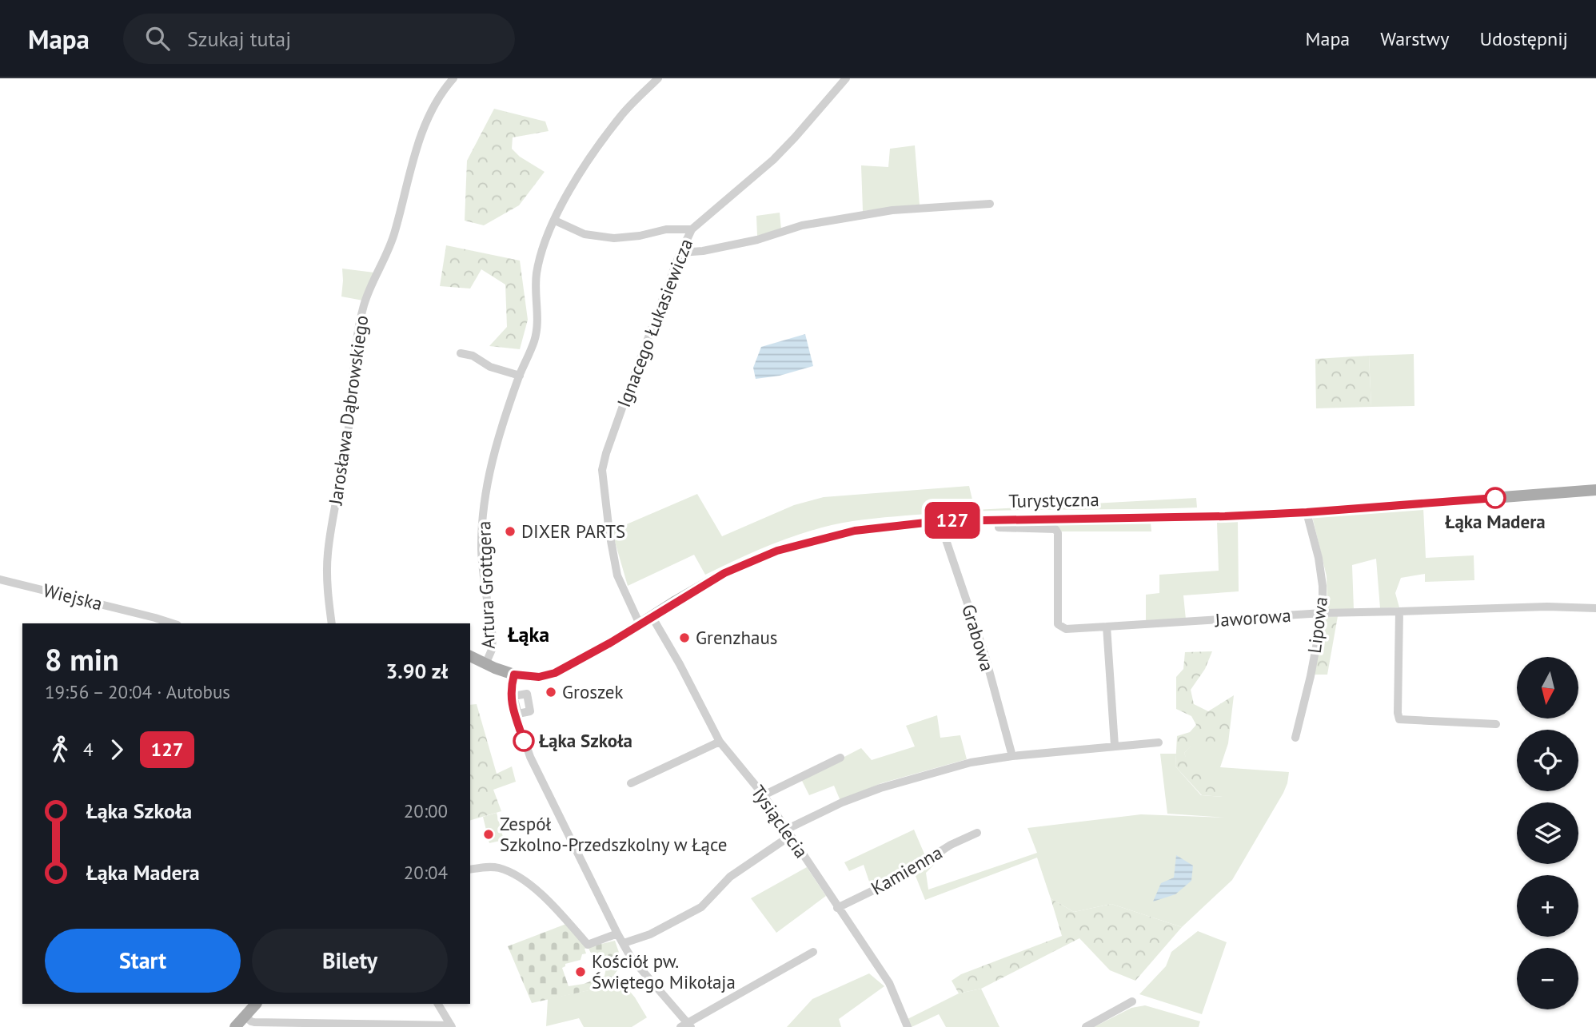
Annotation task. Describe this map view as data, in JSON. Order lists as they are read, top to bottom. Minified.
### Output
{"streets":{"main road":["Turystyczna"],"street":["Ignacego Łukasiewicza","Jarosława Dąbrowskiego","Artura Grottgera","Wiejska","Jaworowa","Lipowa","Grabowa","Tysiąclecia","Kamienna"]},"crossings":[["Ignacego Łukasiewicza","Turystyczna"],["Turystyczna","Artura Grottgera"],["Turystyczna","Jaworowa"],["Turystyczna","Lipowa"],["Turystyczna","Grabowa"],["Turystyczna","Tysiąclecia"],["Jaworowa","Lipowa"],["Tysiąclecia","Kamienna"]],"districts":["Łąka"],"places":["Łąka Madera","DIXER PARTS","Grenzhaus","Groszek","Łąka Szkoła","Zespół Szkolno-Przedszkolny w Łące","Kościół pw. Świętego Mikołaja"],"lines":["bus line 127"],"north":"bottom","page":{"header":"Mapa","search":"Szukaj tutaj","nav":["Mapa","Warstwy","Udostępnij"],"on_map":"127","heading":["8 min","19:56 – 20:04 · Autobus","3.90 zł"],"map_buttons":["+","−"],"legs":["4","127"],"list":[{"name":"Łąka Szkoła","value":"20:00"},{"name":"Łąka Madera","value":"20:04"}],"buttons":["Start","Bilety"]}}
